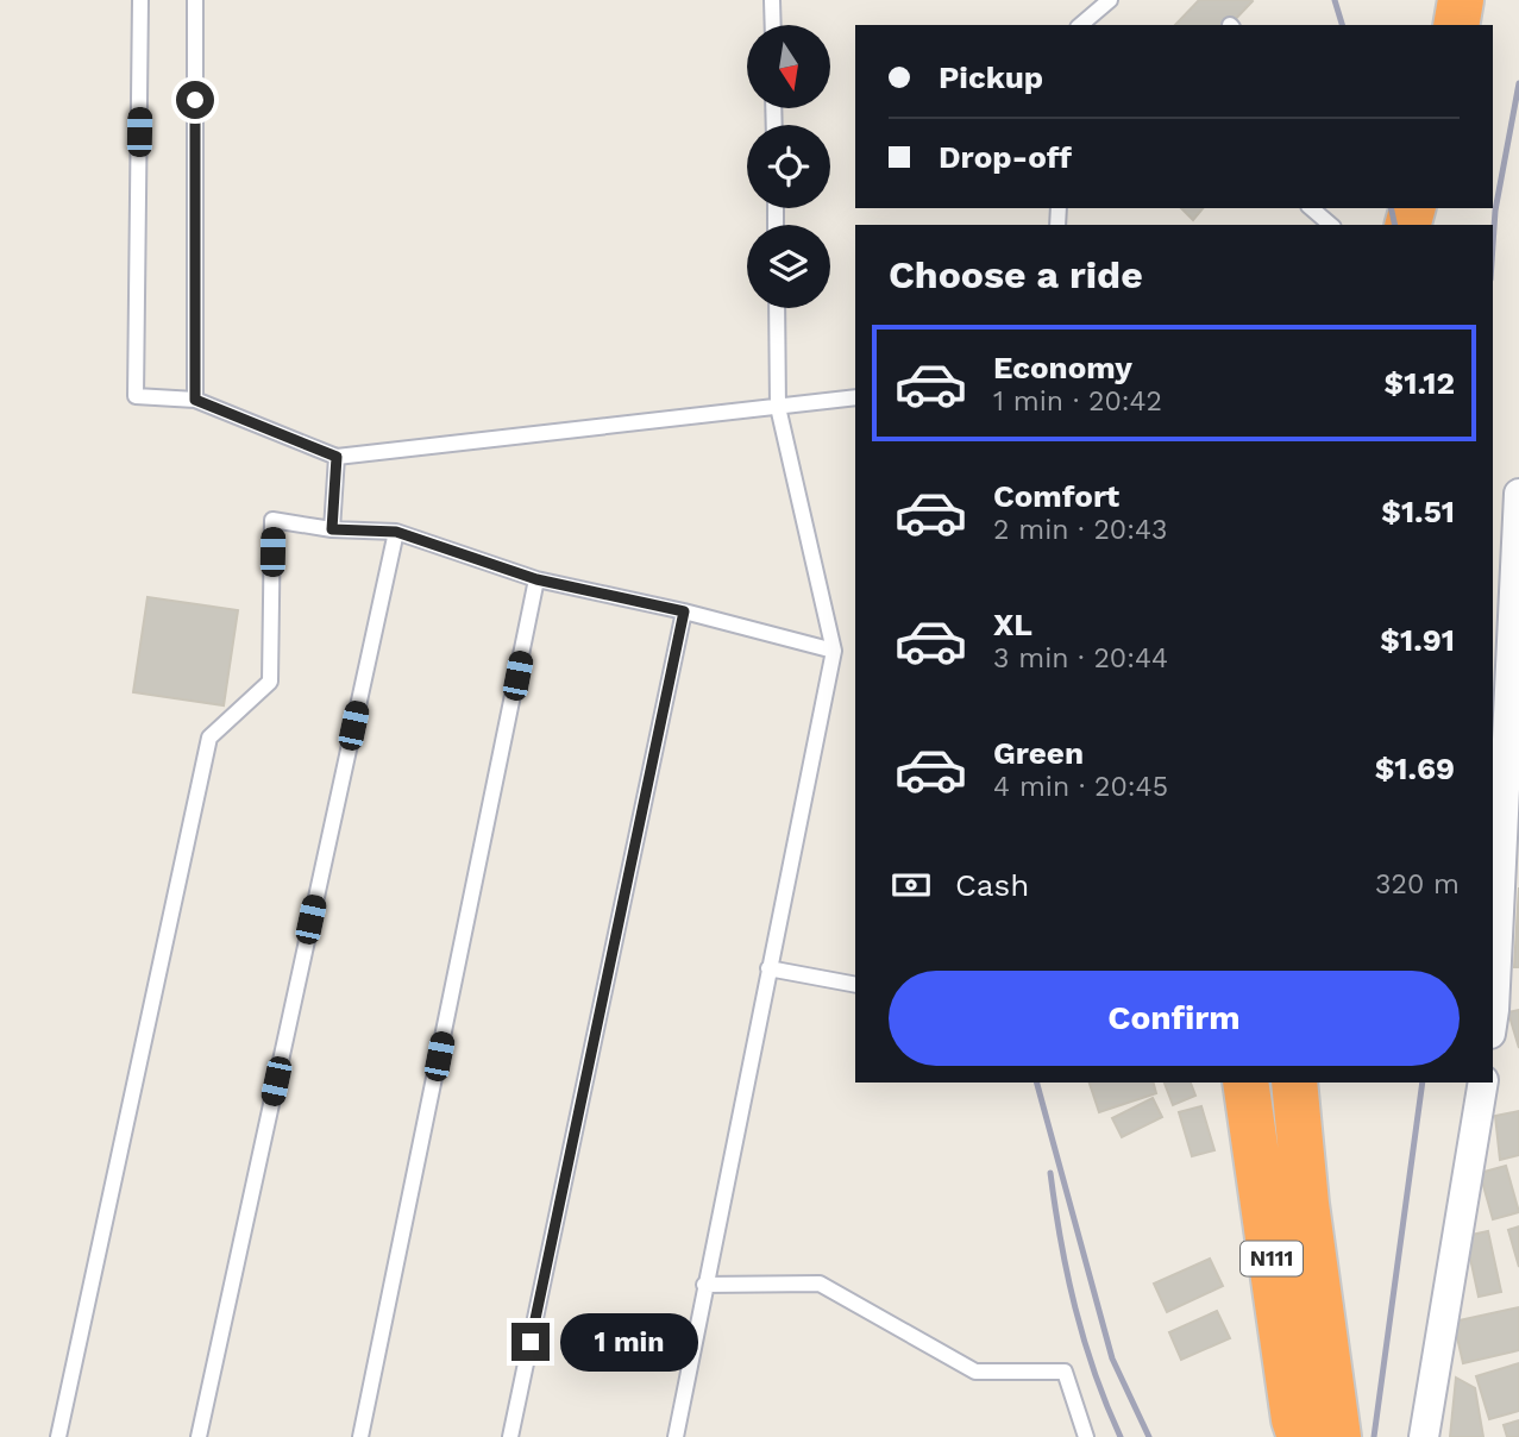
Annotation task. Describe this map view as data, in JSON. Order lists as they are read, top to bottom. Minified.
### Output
{"streets":{"highway":["N111"]},"north":"bottom","page":{"banner":["Pickup","Drop-off"],"heading":"Choose a ride","list":[{"name":"Economy","note":"1 min · 20:42","value":"$1.12"},{"name":"Comfort","note":"2 min · 20:43","value":"$1.51"},{"name":"XL","note":"3 min · 20:44","value":"$1.91"},{"name":"Green","note":"4 min · 20:45","value":"$1.69"}],"pay":["Cash","320 m"],"buttons":"Confirm","bubble":"1 min"}}
